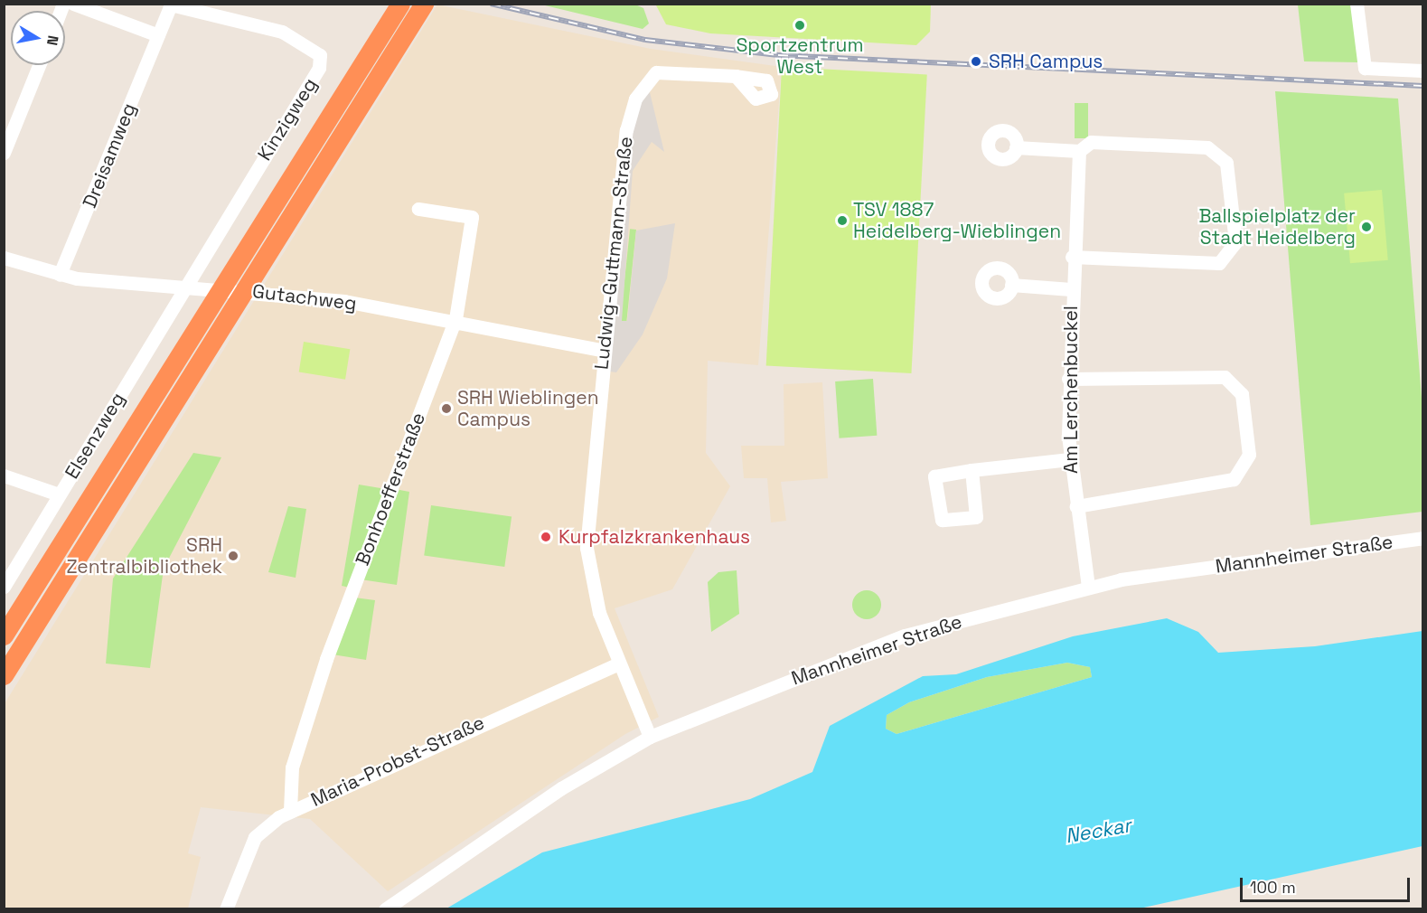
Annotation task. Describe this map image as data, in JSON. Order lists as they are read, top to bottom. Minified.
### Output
{"streets":{"street":["Kinzigweg","Dreisamweg","Ludwig-Guttmann-Straße","Gutachweg","Am Lerchenbuckel","Elsenzweg","Bonhoefferstraße","Mannheimer Straße","Maria-Probst-Straße"]},"crossings":[["Kinzigweg","Dreisamweg"],["Kinzigweg","Gutachweg"],["Kinzigweg","Elsenzweg"],["Dreisamweg","Gutachweg"],["Ludwig-Guttmann-Straße","Gutachweg"],["Ludwig-Guttmann-Straße","Mannheimer Straße"],["Ludwig-Guttmann-Straße","Maria-Probst-Straße"],["Gutachweg","Elsenzweg"],["Gutachweg","Bonhoefferstraße"],["Am Lerchenbuckel","Mannheimer Straße"],["Bonhoefferstraße","Maria-Probst-Straße"]],"water":["Neckar"],"places":["Sportzentrum West","SRH Campus","TSV 1887 Heidelberg-Wieblingen","Ballspielplatz der Stadt Heidelberg","SRH Wieblingen Campus","Kurpfalzkrankenhaus","SRH Zentralbibliothek"],"scale_bar":"100 m","north":"right"}
